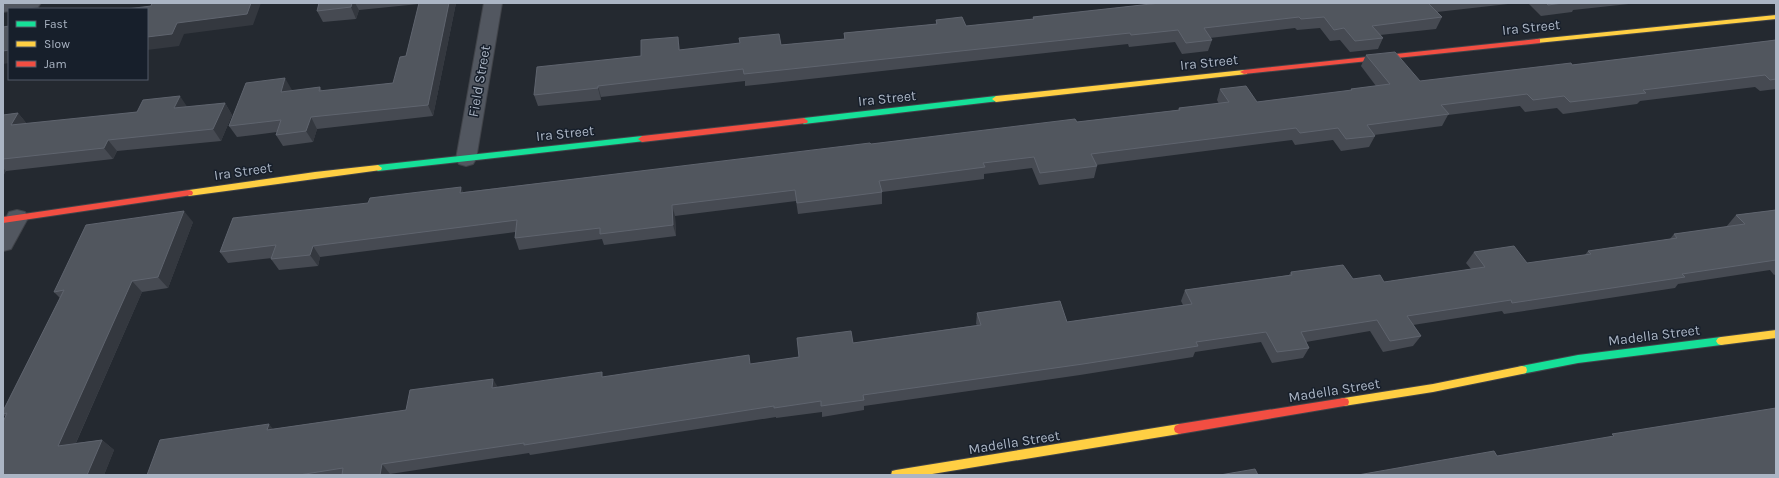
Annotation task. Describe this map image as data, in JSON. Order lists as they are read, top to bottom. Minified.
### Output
{"streets":{"street":["Ira Street","Field Street","Madella Street"]},"crossings":[["Ira Street","Field Street"]],"legend":["Fast","Slow","Jam"]}
